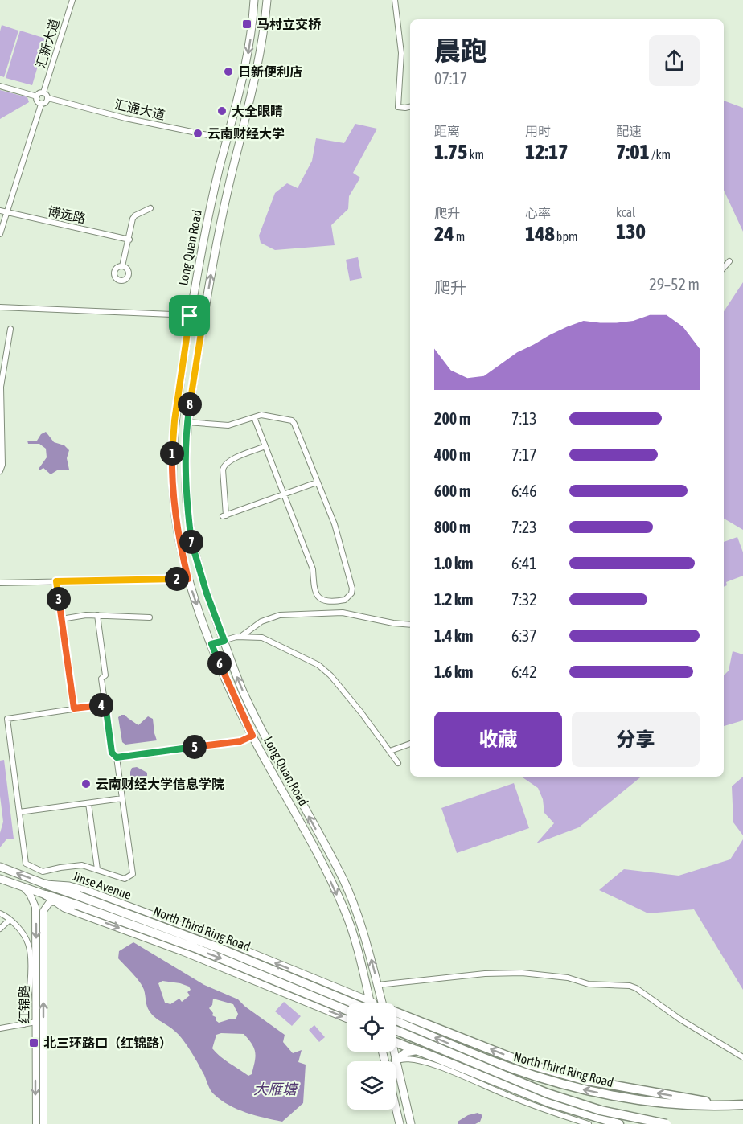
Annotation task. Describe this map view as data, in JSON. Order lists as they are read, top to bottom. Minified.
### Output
{"streets":{"highway":["North Third Ring Road"],"main road":["Long Quan Road","Jinse Avenue"],"street":["汇新大道","汇通大道","博远路","红锦路"]},"crossings":[["汇新大道","汇通大道"],["汇通大道","Long Quan Road"],["Long Quan Road","Jinse Avenue"],["Jinse Avenue","North Third Ring Road"]],"water":["大雁塘"],"places":{"transit":["马村立交桥","北三环路口（红锦路）"],"other":["日新便利店","大全眼睛","云南财经大学","云南财经大学信息学院"]},"page":{"heading":["晨跑","07:17"],"stats":[["距离","1.75 km"],["用时","12:17"],["配速","7:01 /km"],["爬升","24 m"],["心率","148 bpm"],["kcal","130"]],"chart":["爬升","29–52 m"],"pins":["8","1","7","2","3","6","4","5"],"list":[{"name":"200 m","note":"7:13"},{"name":"400 m","note":"7:17"},{"name":"600 m","note":"6:46"},{"name":"800 m","note":"7:23"},{"name":"1.0 km","note":"6:41"},{"name":"1.2 km","note":"7:32"},{"name":"1.4 km","note":"6:37"},{"name":"1.6 km","note":"6:42"}],"buttons":["收藏","分享"]}}
